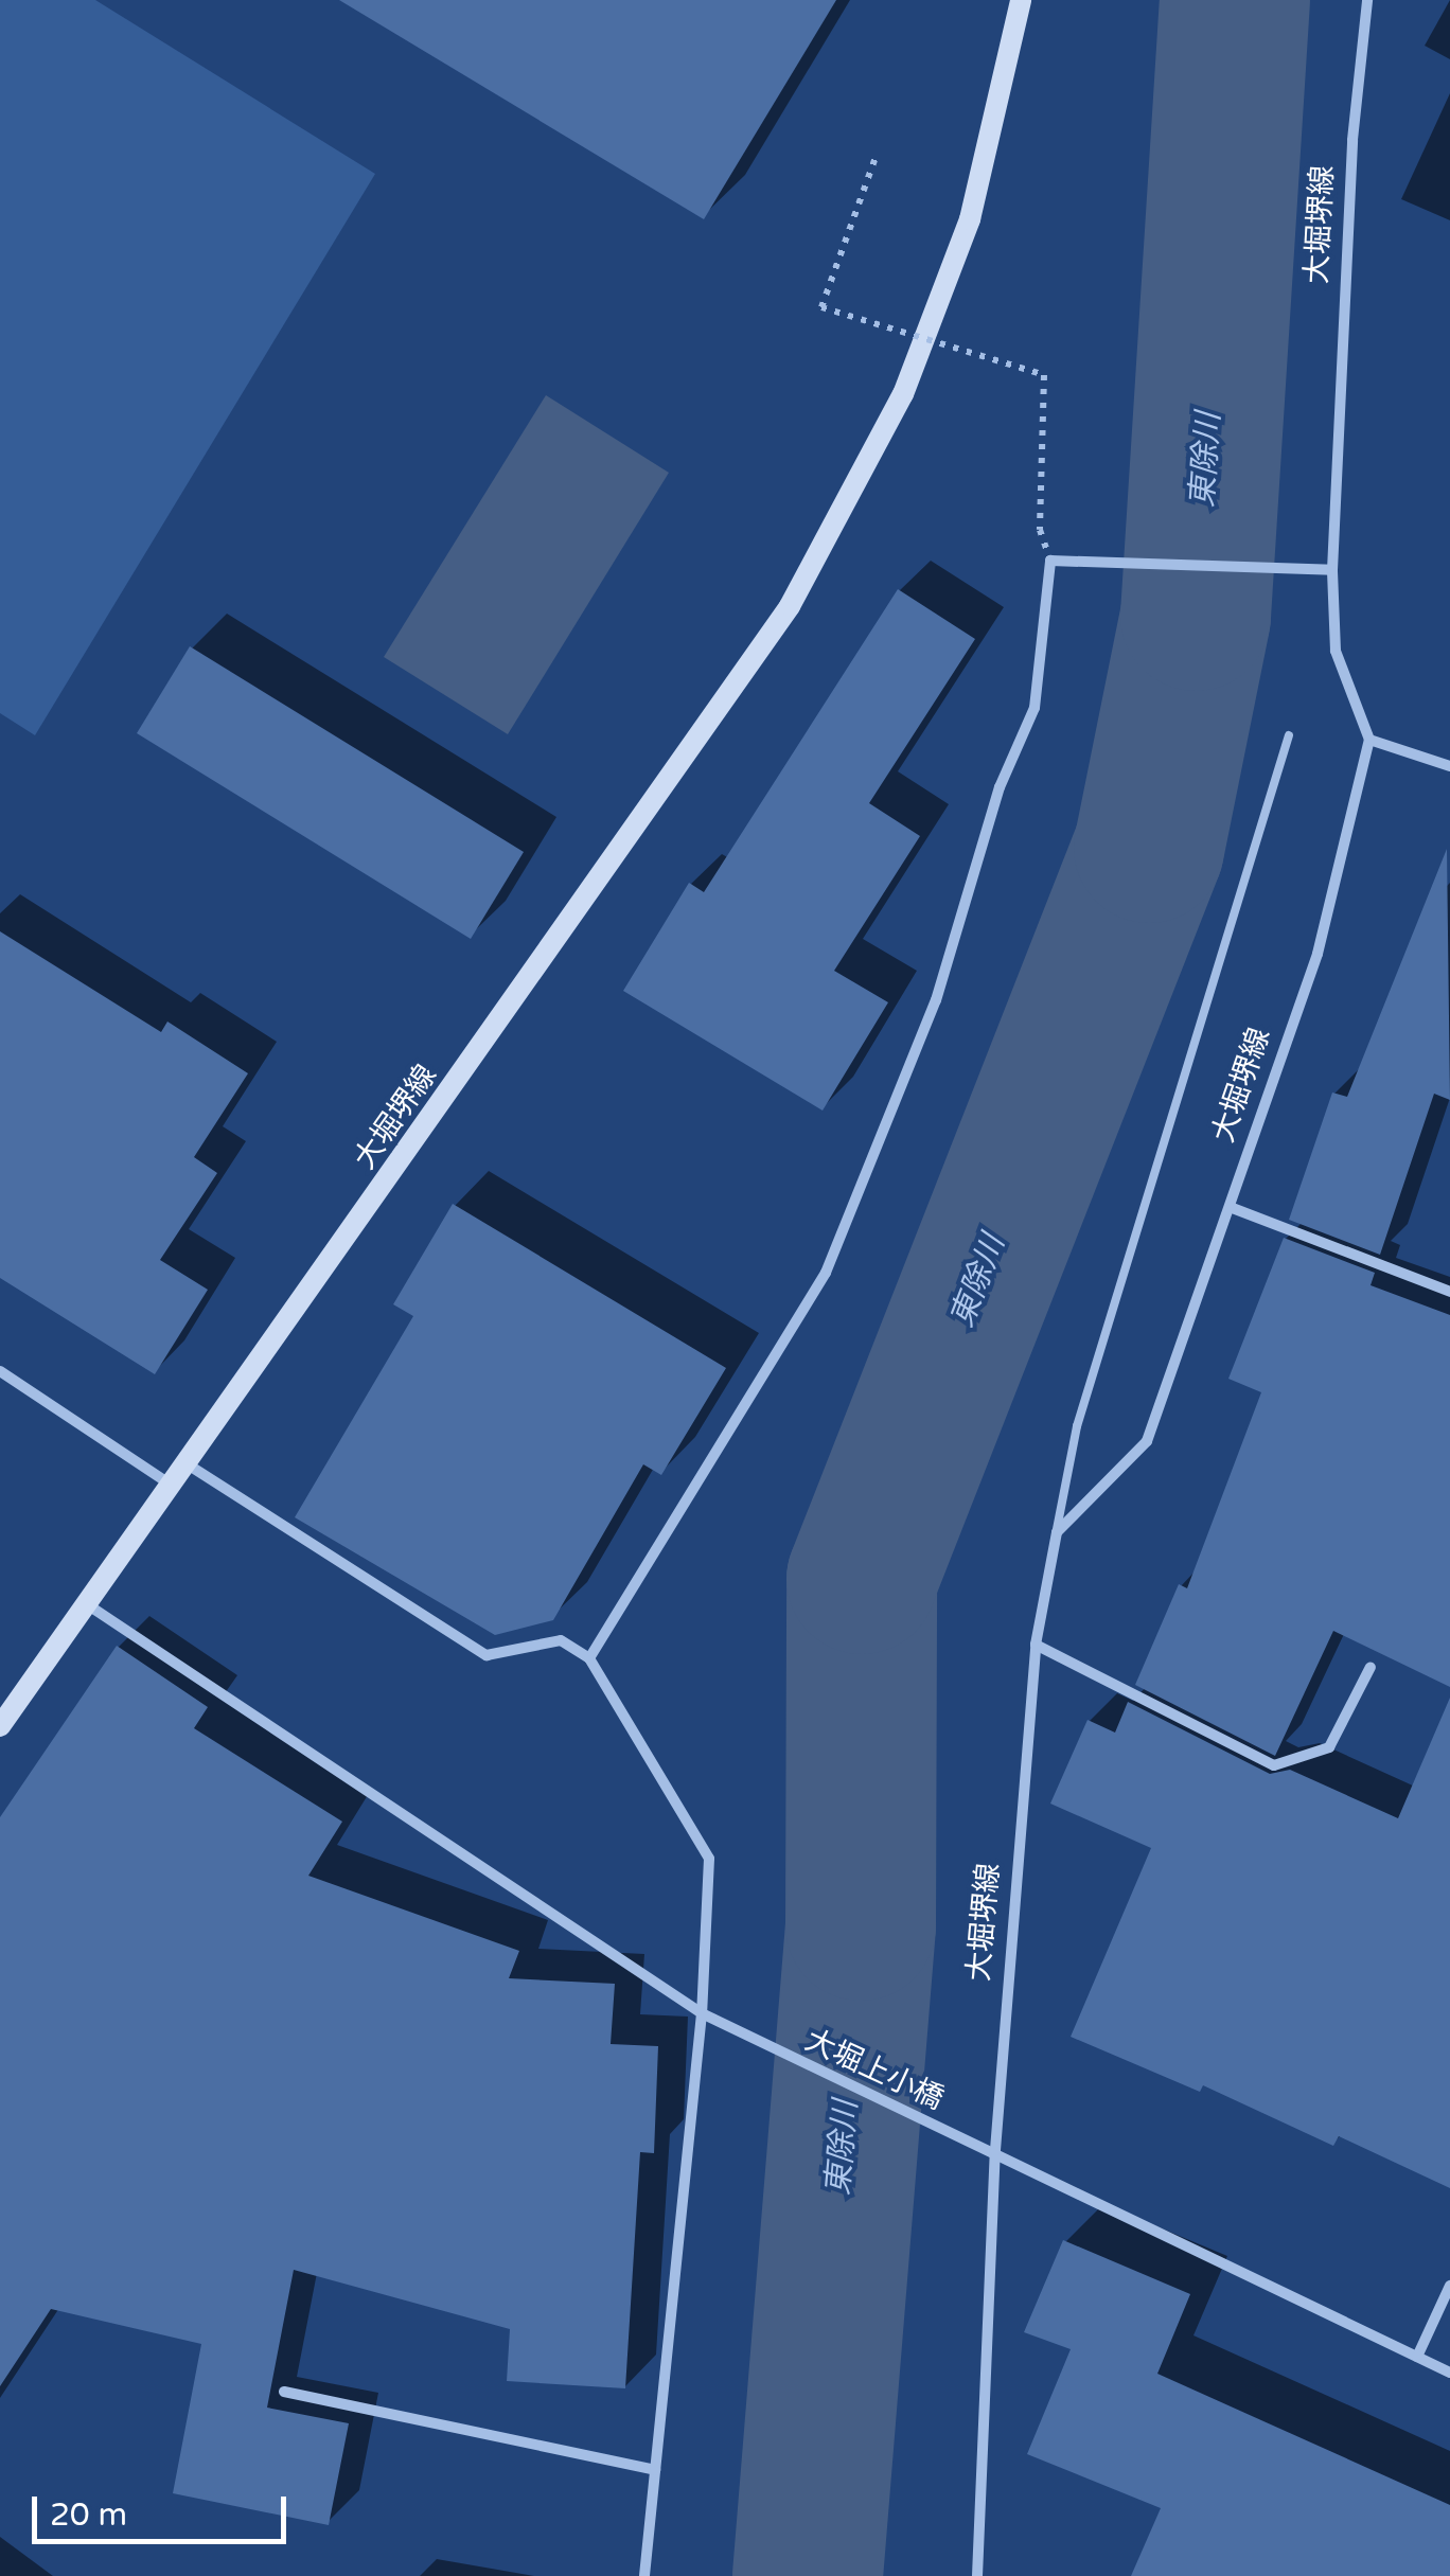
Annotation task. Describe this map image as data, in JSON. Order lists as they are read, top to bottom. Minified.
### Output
{"streets":{"main road":["大堀堺線"],"street":["大堀上小橋"]},"crossings":[["大堀堺線","大堀上小橋"]],"water":["東除川"],"scale_bar":"20 m"}
